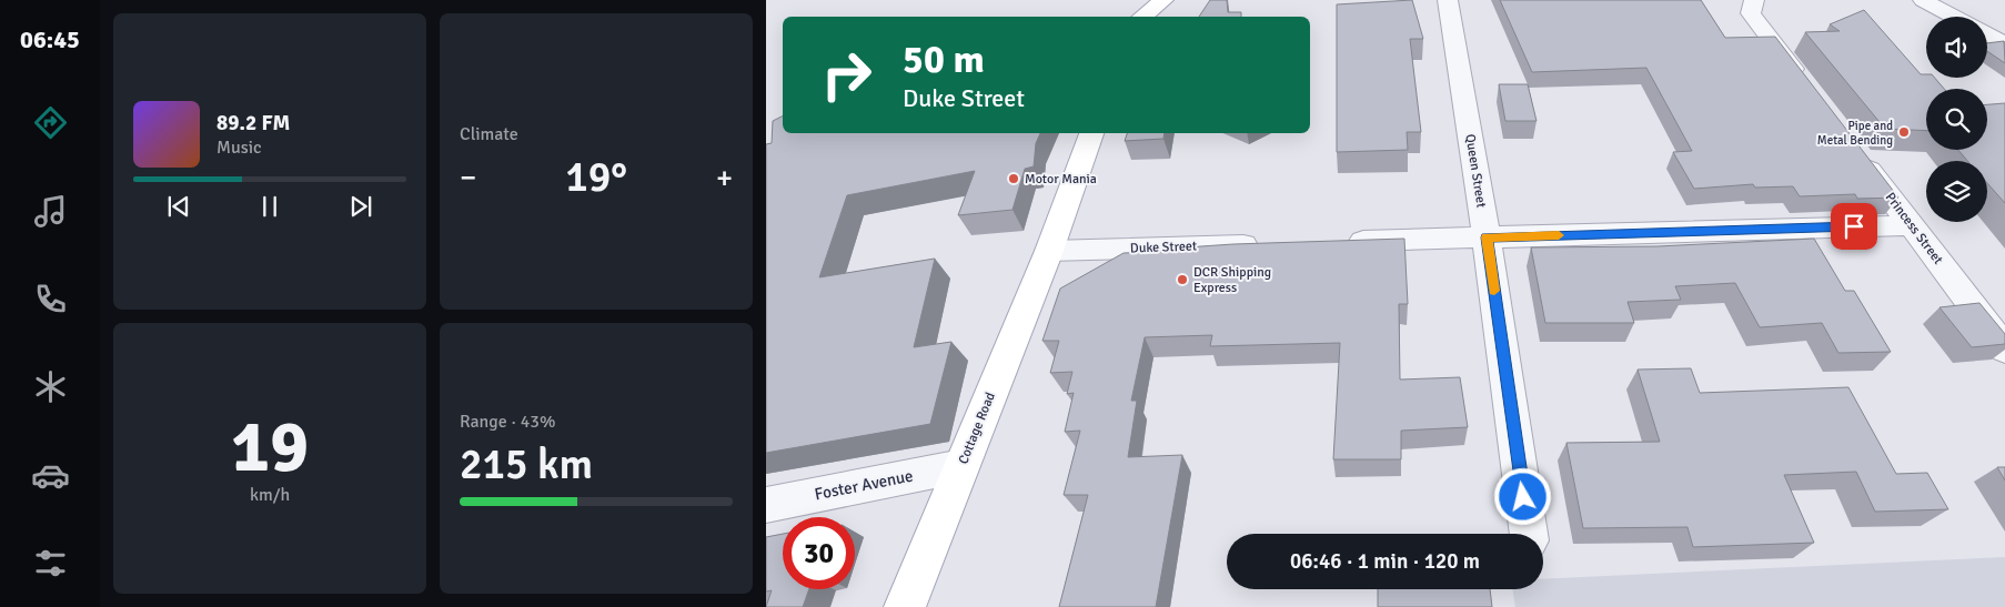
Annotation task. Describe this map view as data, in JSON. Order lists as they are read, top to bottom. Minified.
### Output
{"streets":{"main road":["Cottage Road"],"street":["Queen Street","Princess Street","Duke Street","Foster Avenue"]},"crossings":[["Duke Street","Cottage Road"],["Cottage Road","Foster Avenue"]],"places":["Pipe and Metal Bending","Motor Mania","DCR Shipping Express"],"page":{"tabs":"06:45","tile":["Climate",["19","km/h"],["Range · 43%","215 km"]],"turn":["50 m","Duke Street"],"song":["89.2 FM","Music"],"heat":["−","19°","+"],"limit":"30","trip":"06:46 · 1 min · 120 m"}}
